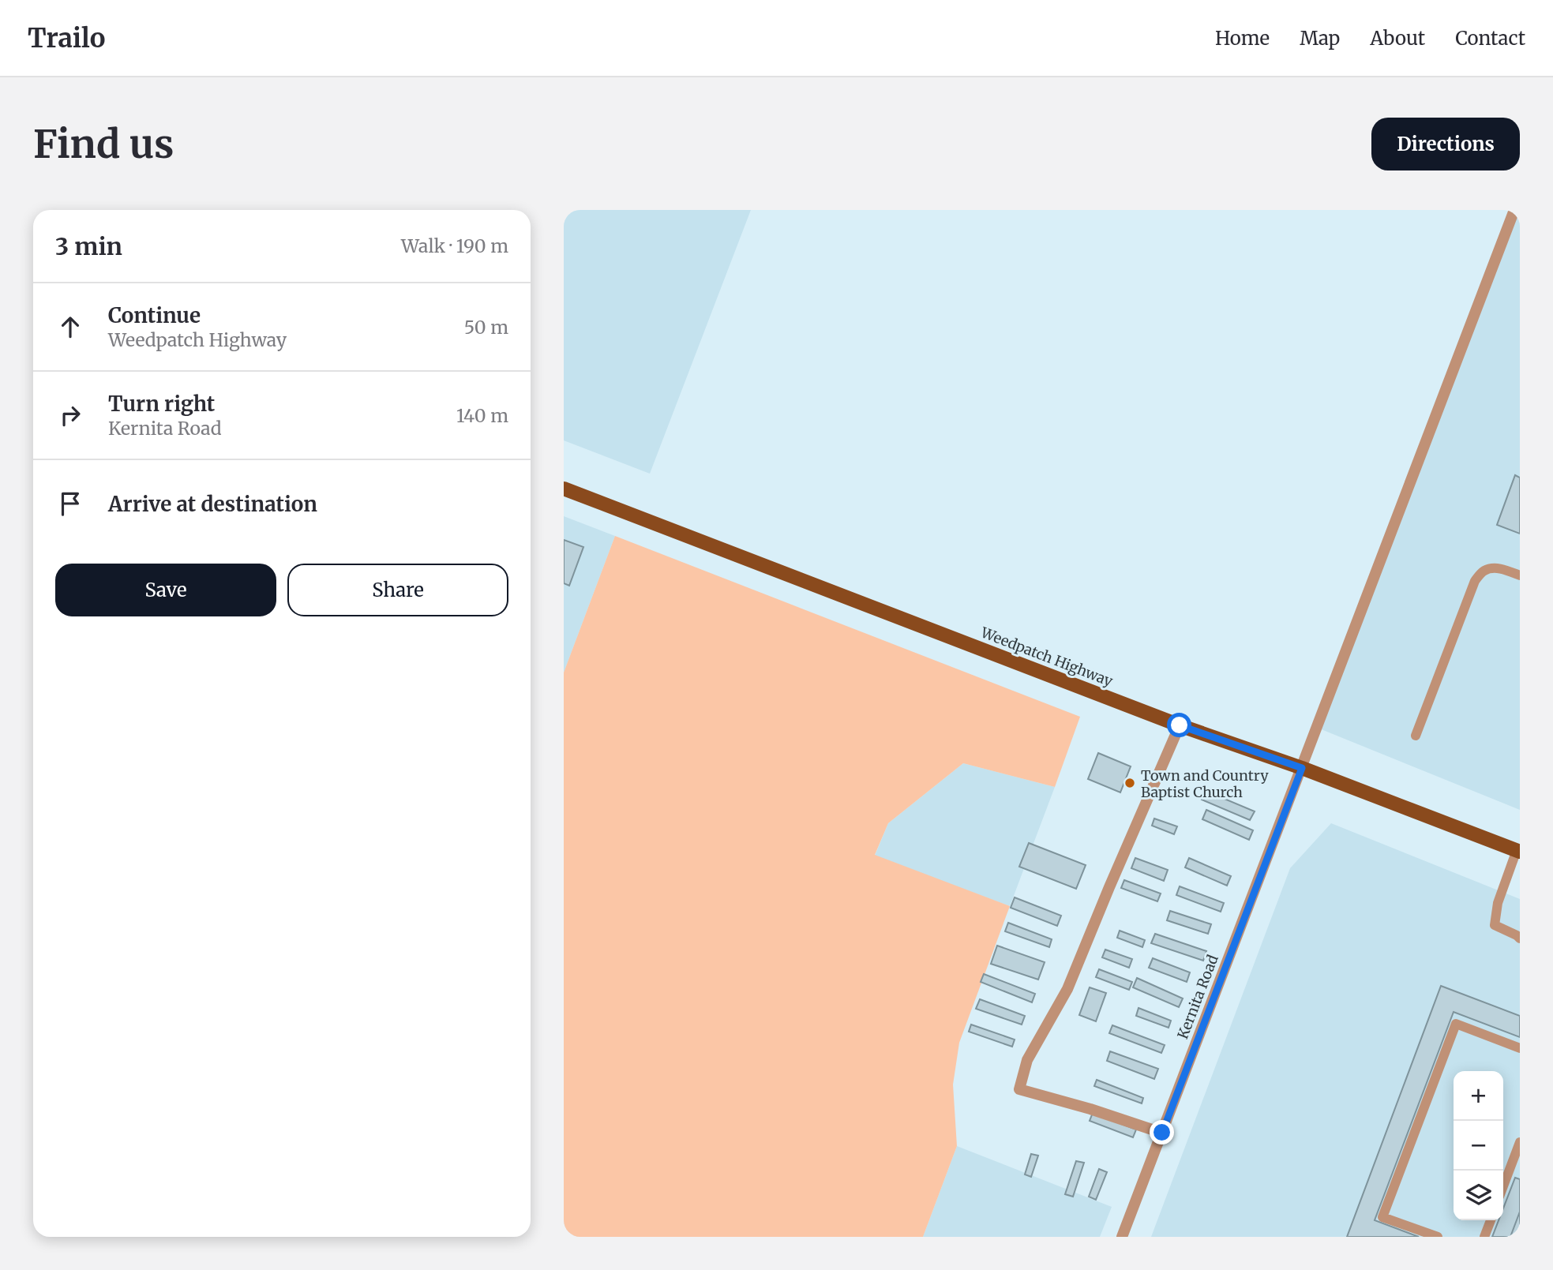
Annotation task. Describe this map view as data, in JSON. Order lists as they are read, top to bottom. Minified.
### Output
{"streets":{"main road":["Weedpatch Highway"],"street":["Kernita Road"]},"crossings":[["Weedpatch Highway","Kernita Road"]],"places":["Town and Country Baptist Church"],"page":{"header":"Trailo","nav":["Home","Map","About","Contact"],"buttons":["Directions",["Save","Share"]],"title":"Find us","heading":["3 min","Walk · 190 m"],"list":[["Continue","Weedpatch Highway","50 m"],["Turn right","Kernita Road","140 m"],"Arrive at destination"],"map_buttons":["+","−"]}}
